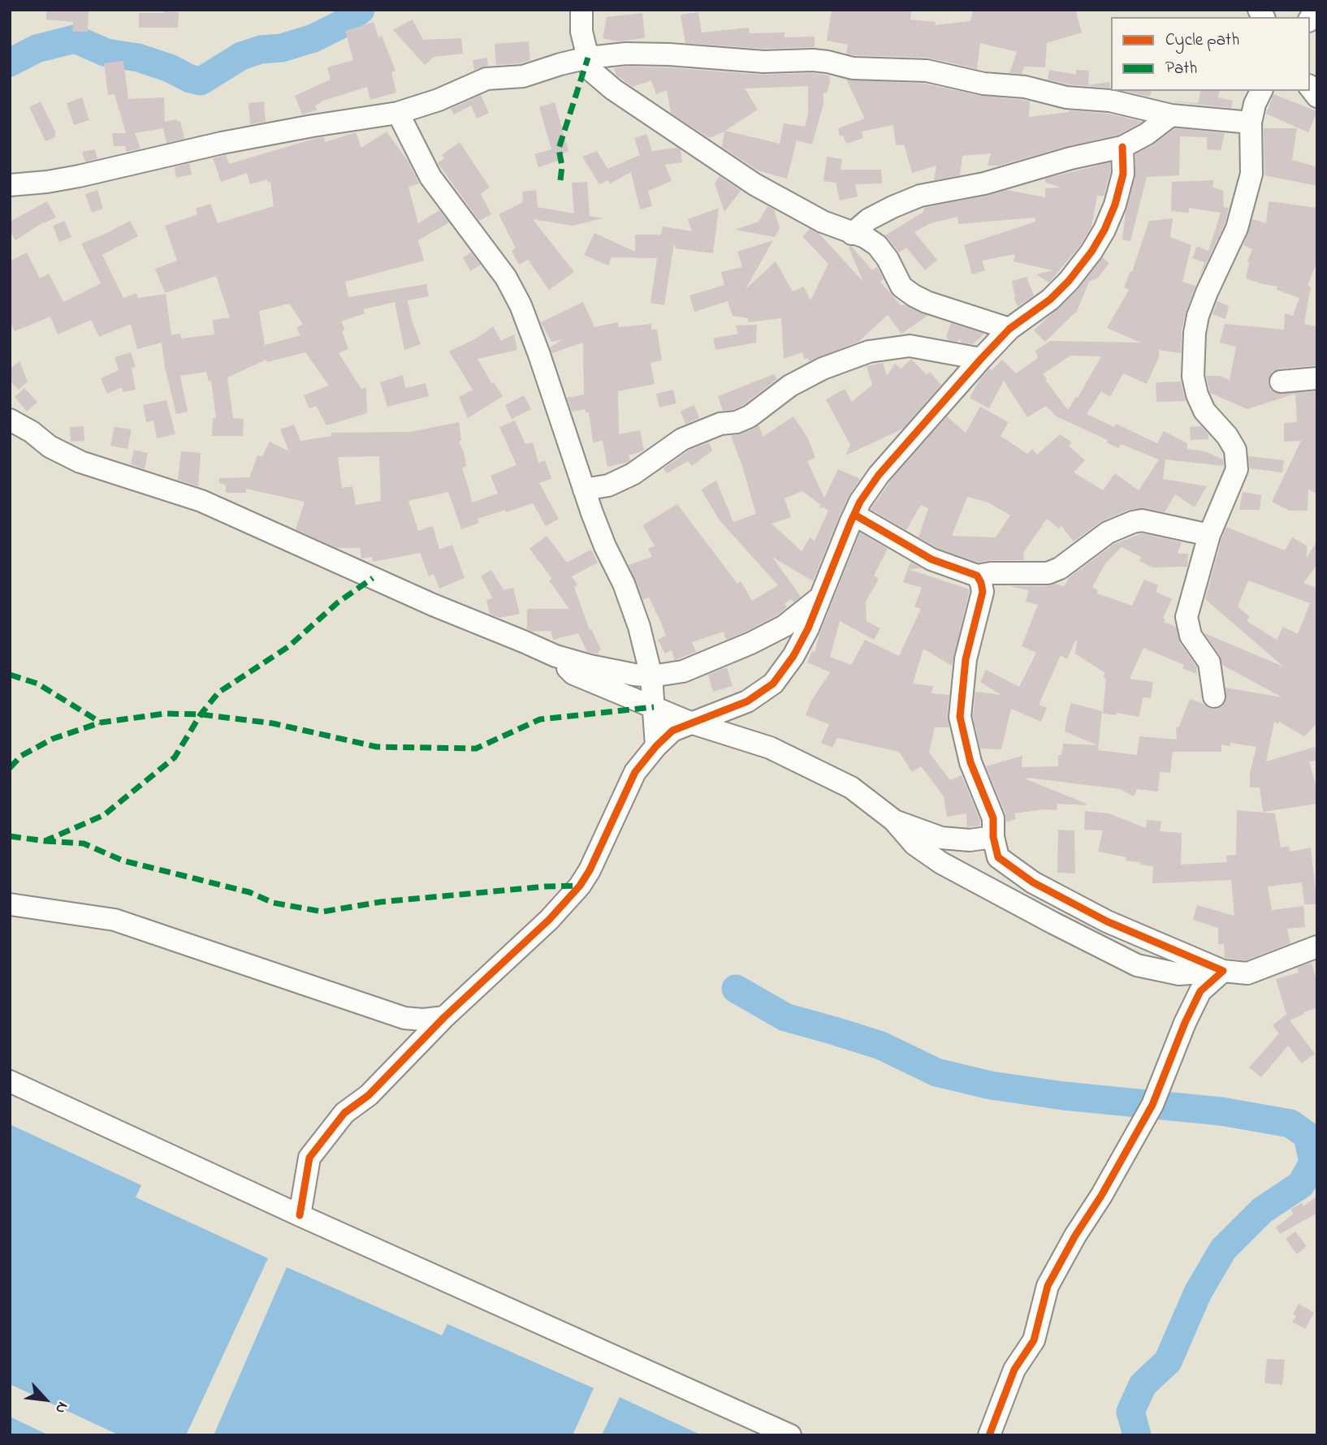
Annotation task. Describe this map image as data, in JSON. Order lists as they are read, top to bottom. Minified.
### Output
{"legend":["Cycle path","Path"],"north":"bottom right"}
